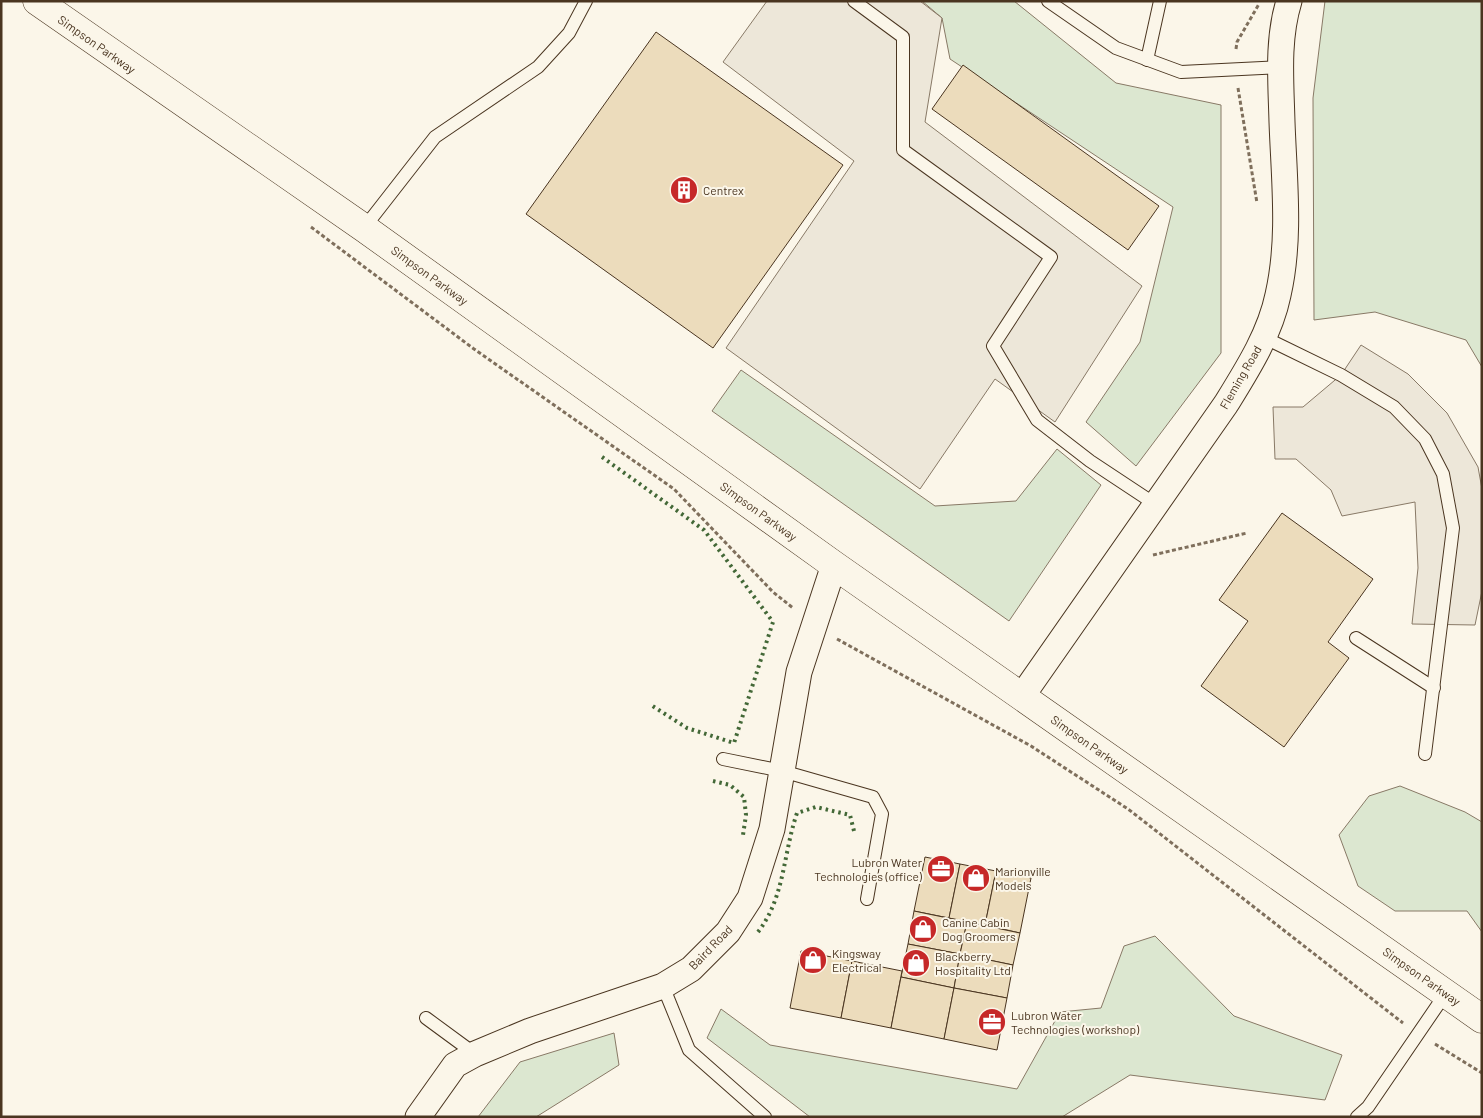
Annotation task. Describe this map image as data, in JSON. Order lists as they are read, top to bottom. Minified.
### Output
{"streets":{"main road":["Simpson Parkway"],"street":["Fleming Road","Baird Road"]},"crossings":[["Simpson Parkway","Fleming Road"],["Simpson Parkway","Baird Road"]],"places":{"building":["Centrex"],"office":["Lubron Water Technologies (office)","Lubron Water Technologies (workshop)"],"shop":["Marionville Models","Canine Cabin Dog Groomers","Kingsway Electrical","Blackberry Hospitality Ltd"]}}
